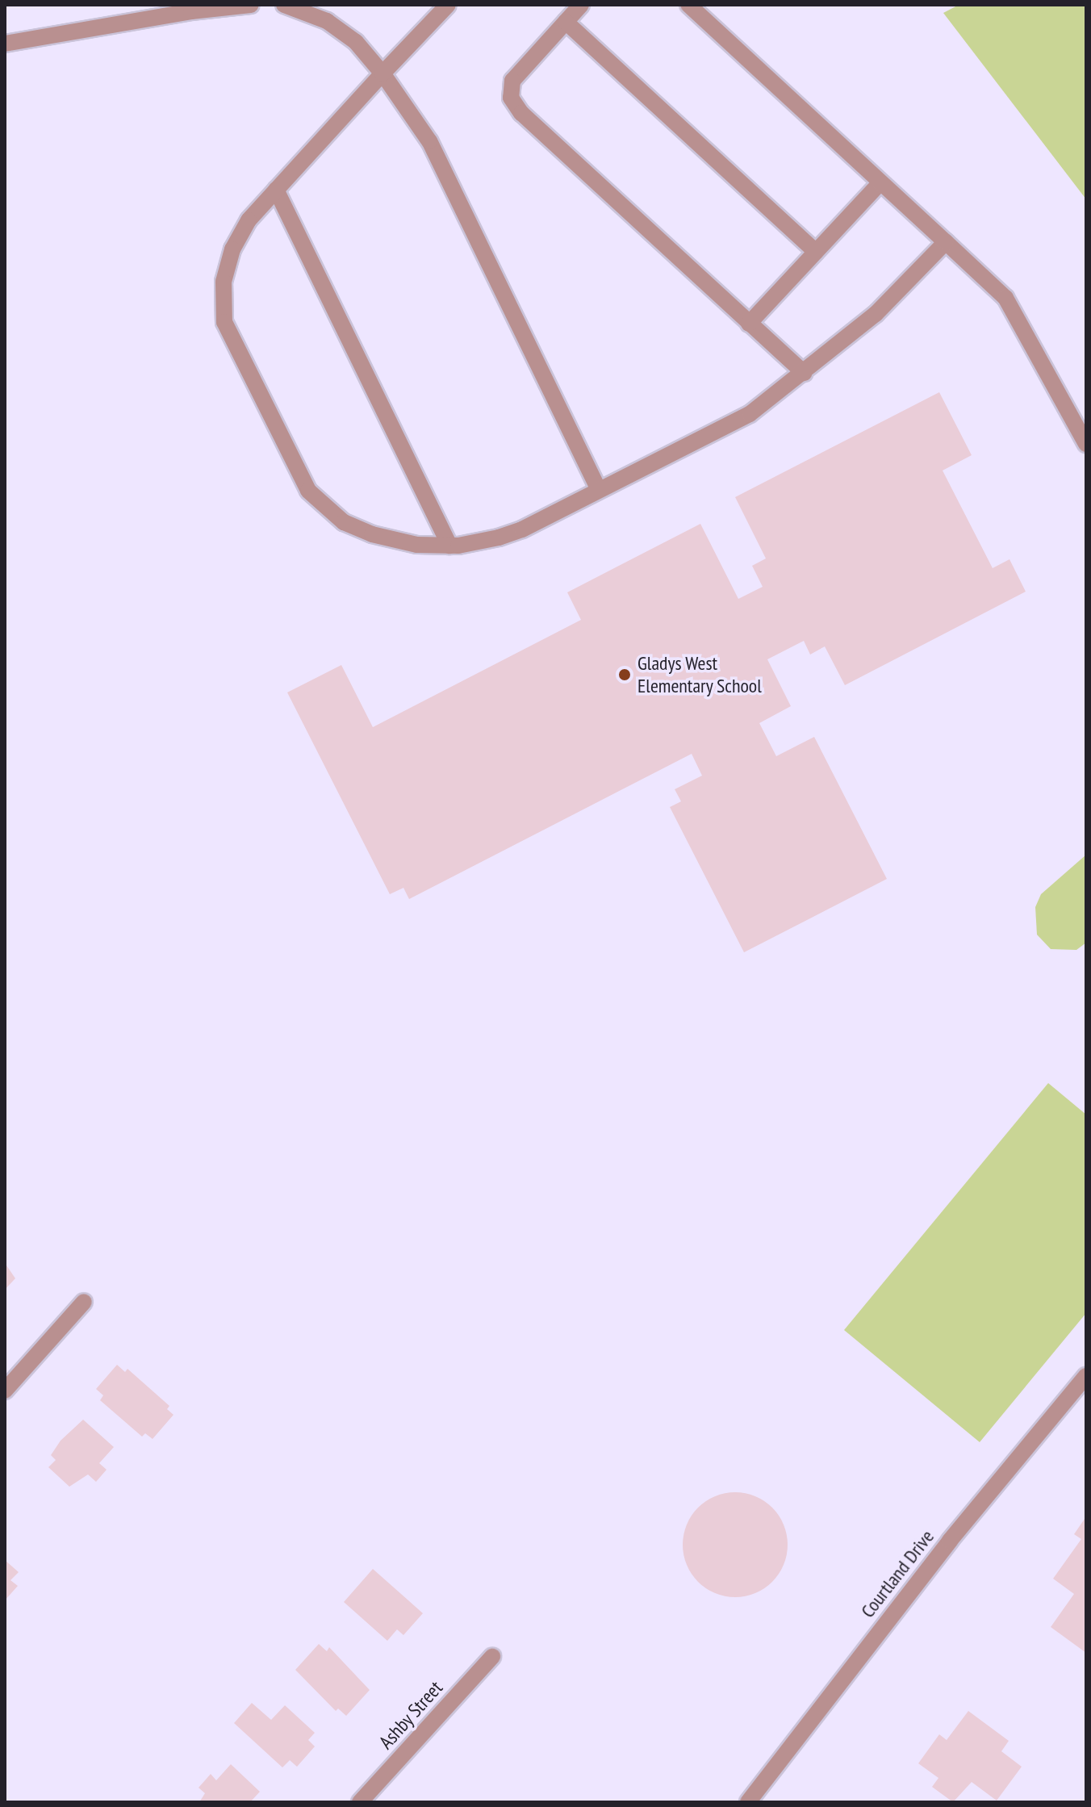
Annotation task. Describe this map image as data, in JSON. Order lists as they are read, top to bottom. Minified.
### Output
{"streets":{"street":["Courtland Drive","Ashby Street"]},"places":["Gladys West Elementary School"]}
